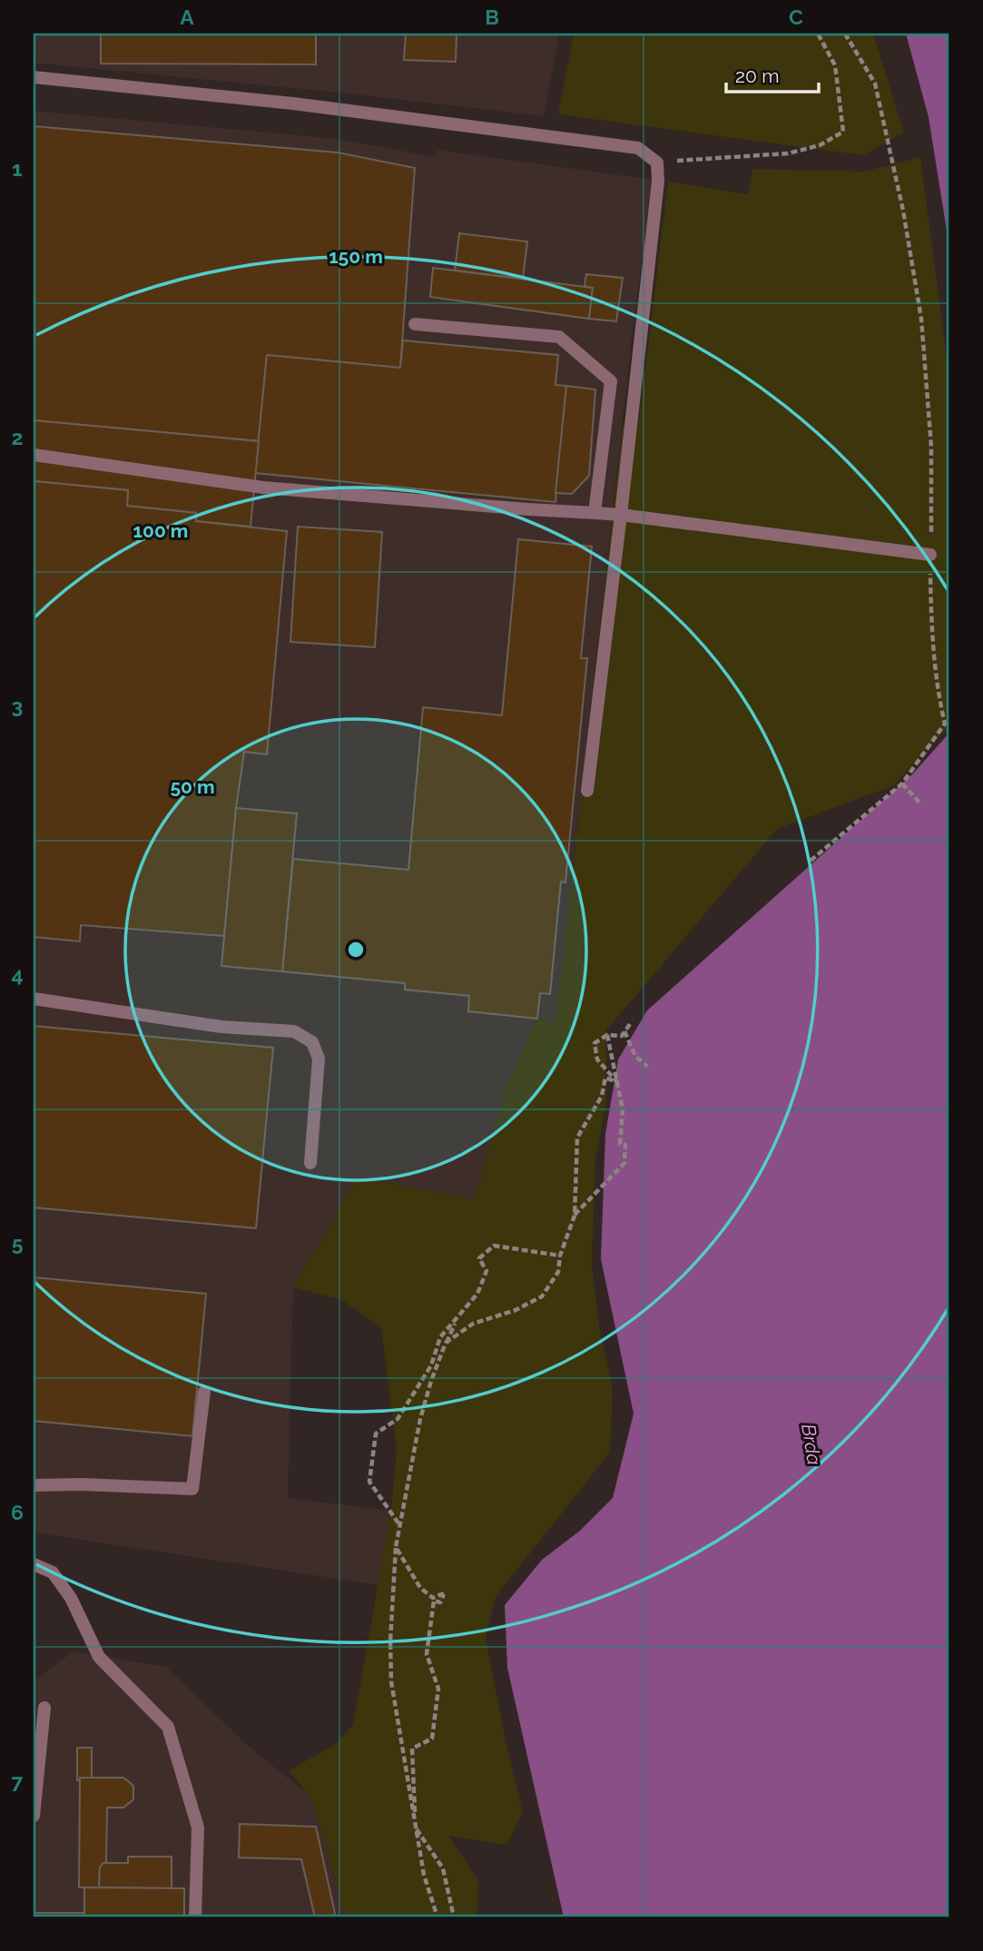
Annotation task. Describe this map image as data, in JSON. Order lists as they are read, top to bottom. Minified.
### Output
{"water":["Brda"],"scale_bar":"20 m","grid":{"columns":["A","B","C"],"rows":["1","2","3","4","5","6","7"]},"rings":["150 m","100 m","50 m"]}
